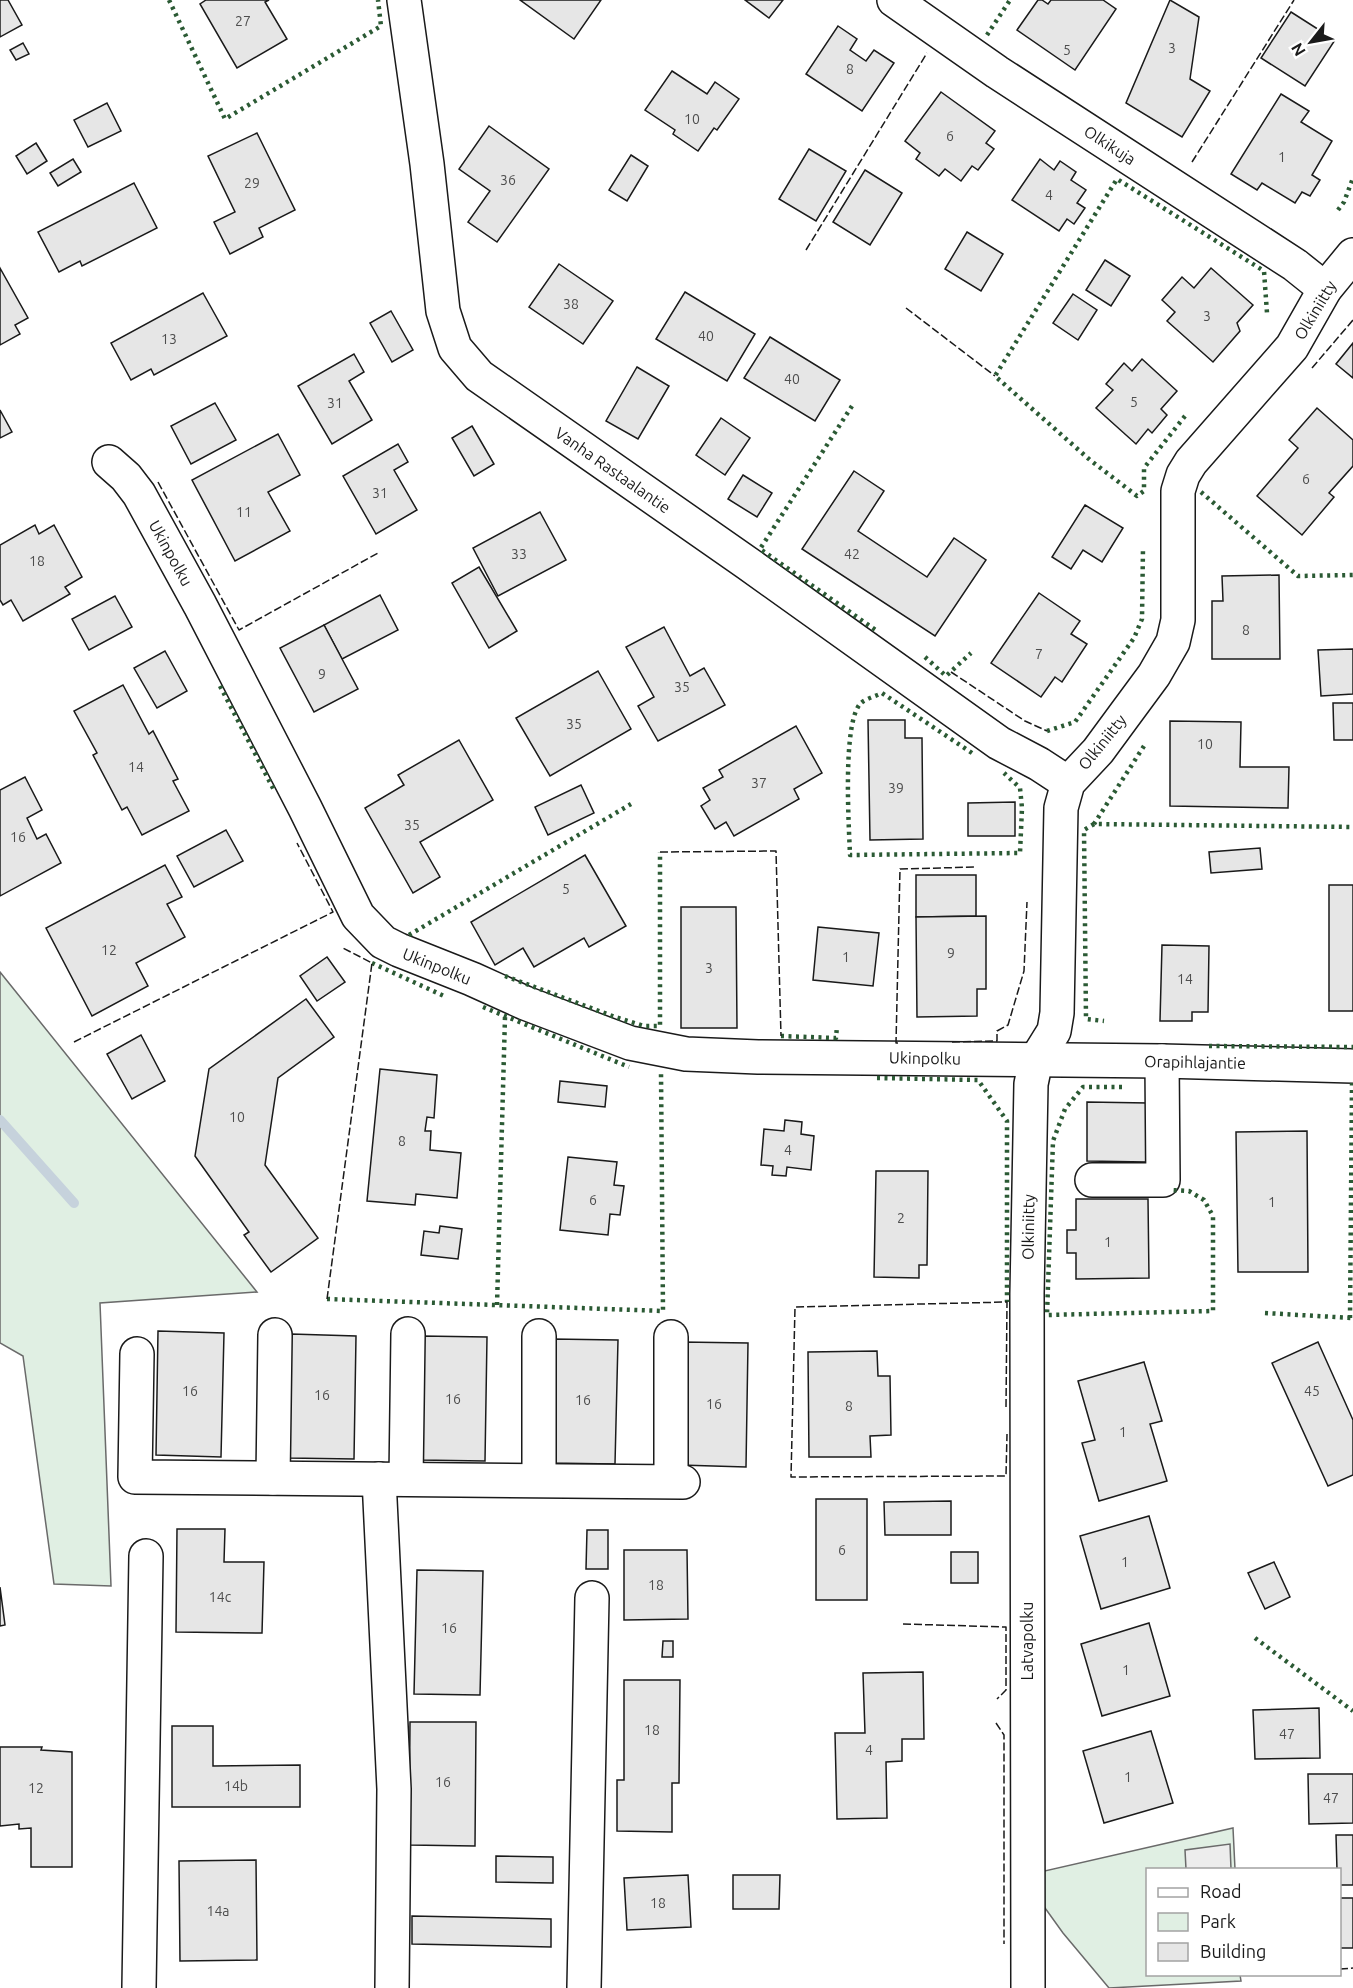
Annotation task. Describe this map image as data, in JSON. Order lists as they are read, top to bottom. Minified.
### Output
{"streets":{"street":["Olkikuja","Olkiniitty","Vanha Rastaalantie","Ukinpolku","Orapihlajantie","Latvapolku"]},"crossings":[["Olkikuja","Olkiniitty"],["Olkiniitty","Vanha Rastaalantie"],["Olkiniitty","Ukinpolku"],["Olkiniitty","Orapihlajantie"],["Olkiniitty","Latvapolku"],["Ukinpolku","Orapihlajantie"]],"house_numbers":["27","3","5","8","10","6","1","36","29","4","38","3","40","13","40","5","31","6","31","11","33","42","18","8","7","9","35","35","10","14","37","39","35","16","5","12","9","1","3","14","10","8","4","6","1","2","1","16","45","16","16","16","16","8","1","6","1","18","14c","16","1","18","47","4","1","16","14b","12","47","18","14a"],"legend":["Road","Park","Building"],"north":"bottom left"}
